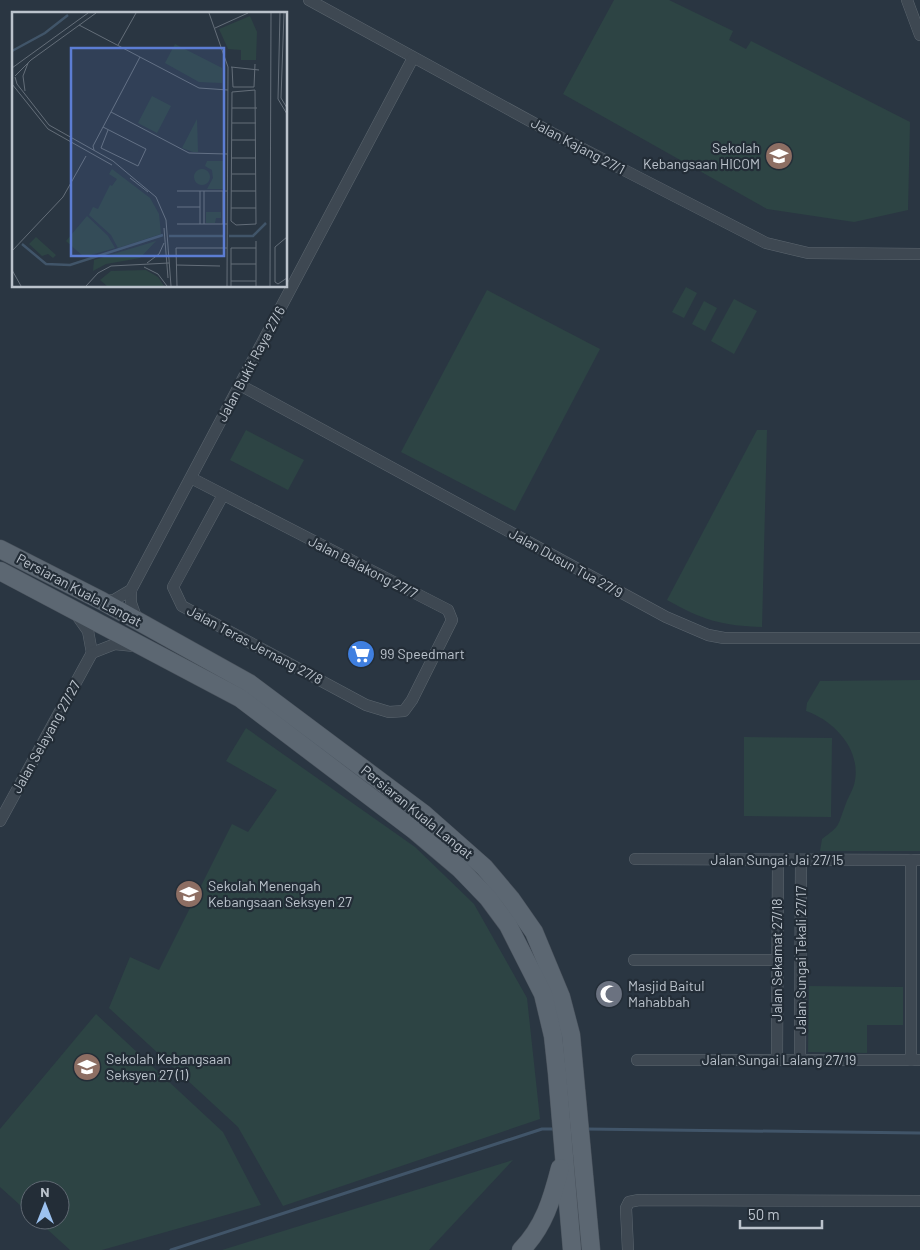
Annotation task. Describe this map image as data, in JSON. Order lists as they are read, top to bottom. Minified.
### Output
{"streets":{"main road":["Persiaran Kuala Langat"],"street":["Jalan Kajang 27/1","Jalan Bukit Raya 27/6","Jalan Dusun Tua 27/9","Jalan Balakong 27/7","Jalan Teras Jernang 27/8","Jalan Selayang 27/27","Jalan Sungai Jai 27/15","Jalan Sekamat 27/18","Jalan Sungai Tekali 27/17","Jalan Sungai Lalang 27/19"]},"crossings":[["Jalan Kajang 27/1","Jalan Bukit Raya 27/6"],["Jalan Bukit Raya 27/6","Jalan Dusun Tua 27/9"],["Jalan Bukit Raya 27/6","Jalan Balakong 27/7"],["Jalan Balakong 27/7","Jalan Teras Jernang 27/8"],["Jalan Sungai Jai 27/15","Jalan Sekamat 27/18"],["Jalan Sungai Jai 27/15","Jalan Sungai Tekali 27/17"],["Jalan Sekamat 27/18","Jalan Sungai Lalang 27/19"],["Jalan Sungai Tekali 27/17","Jalan Sungai Lalang 27/19"]],"places":{"school or university":["Sekolah Kebangsaan HICOM","Sekolah Menengah Kebangsaan Seksyen 27","Sekolah Kebangsaan Seksyen 27 (1)"],"supermarket":["99 Speedmart"],"mosque":["Masjid Baitul Mahabbah"]},"scale_bar":"50 m","north":"top"}
